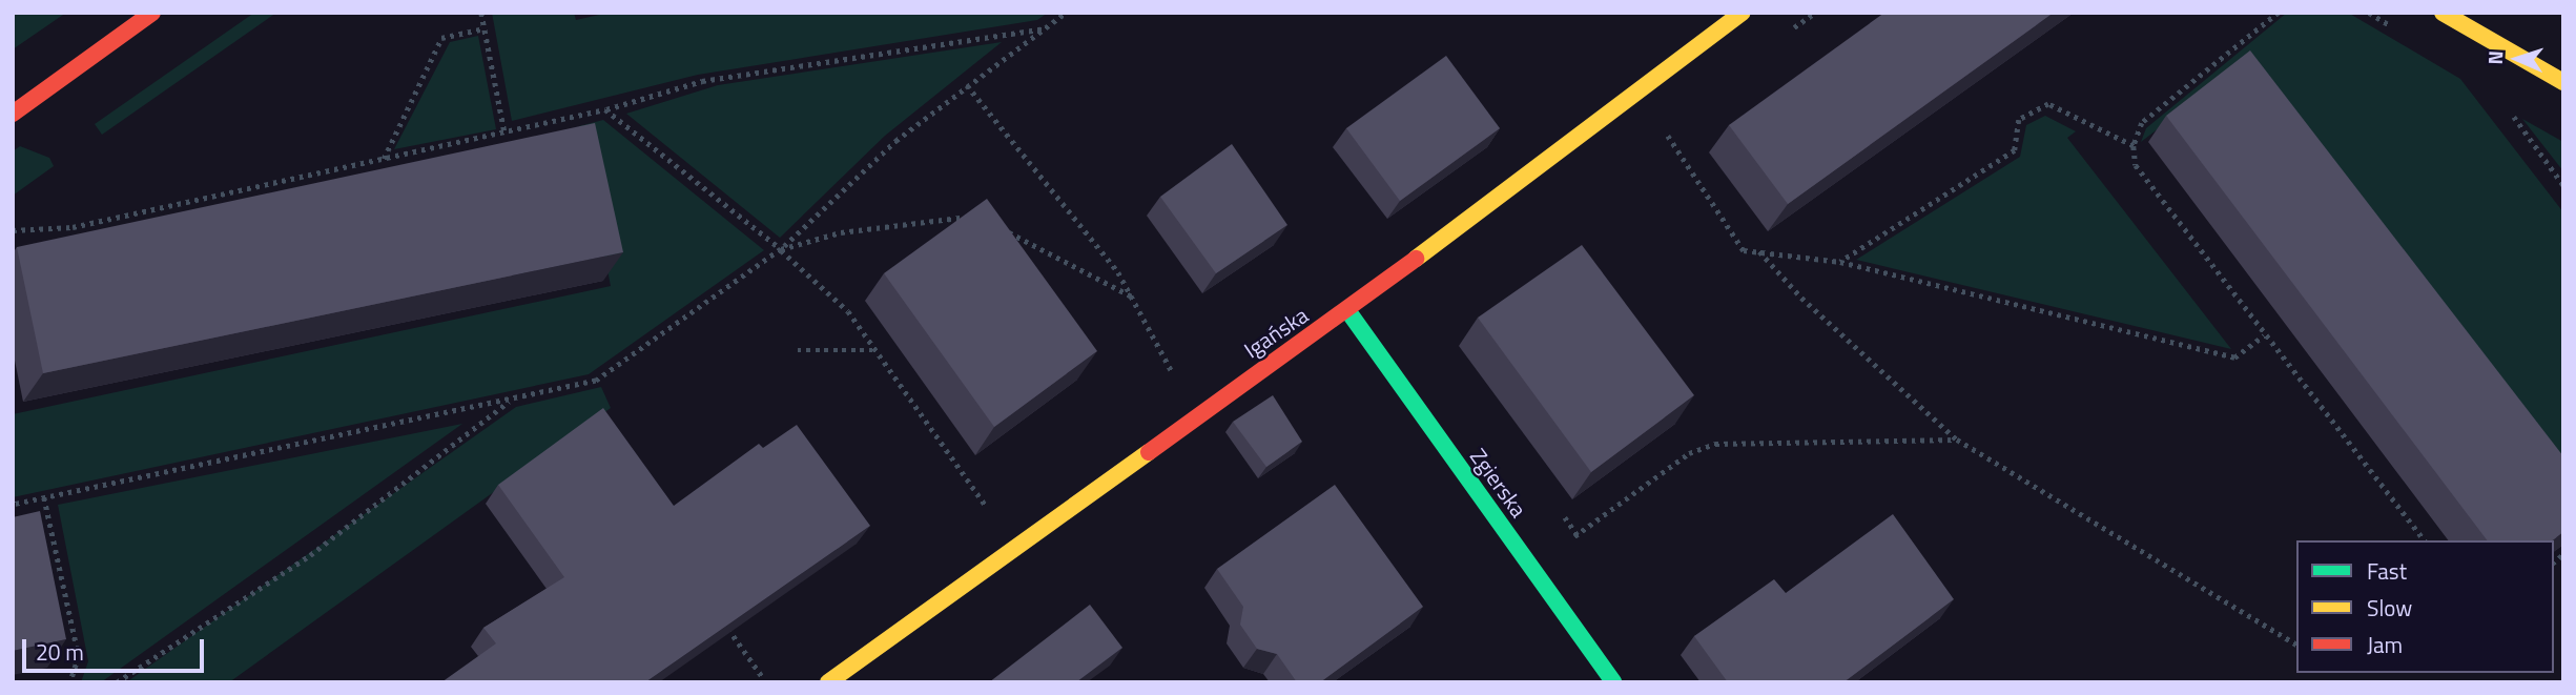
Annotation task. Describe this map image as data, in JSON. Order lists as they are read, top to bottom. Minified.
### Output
{"streets":{"street":["Igańska","Zgierska"]},"crossings":[["Igańska","Zgierska"]],"legend":["Fast","Slow","Jam"],"scale_bar":"20 m","north":"left"}
